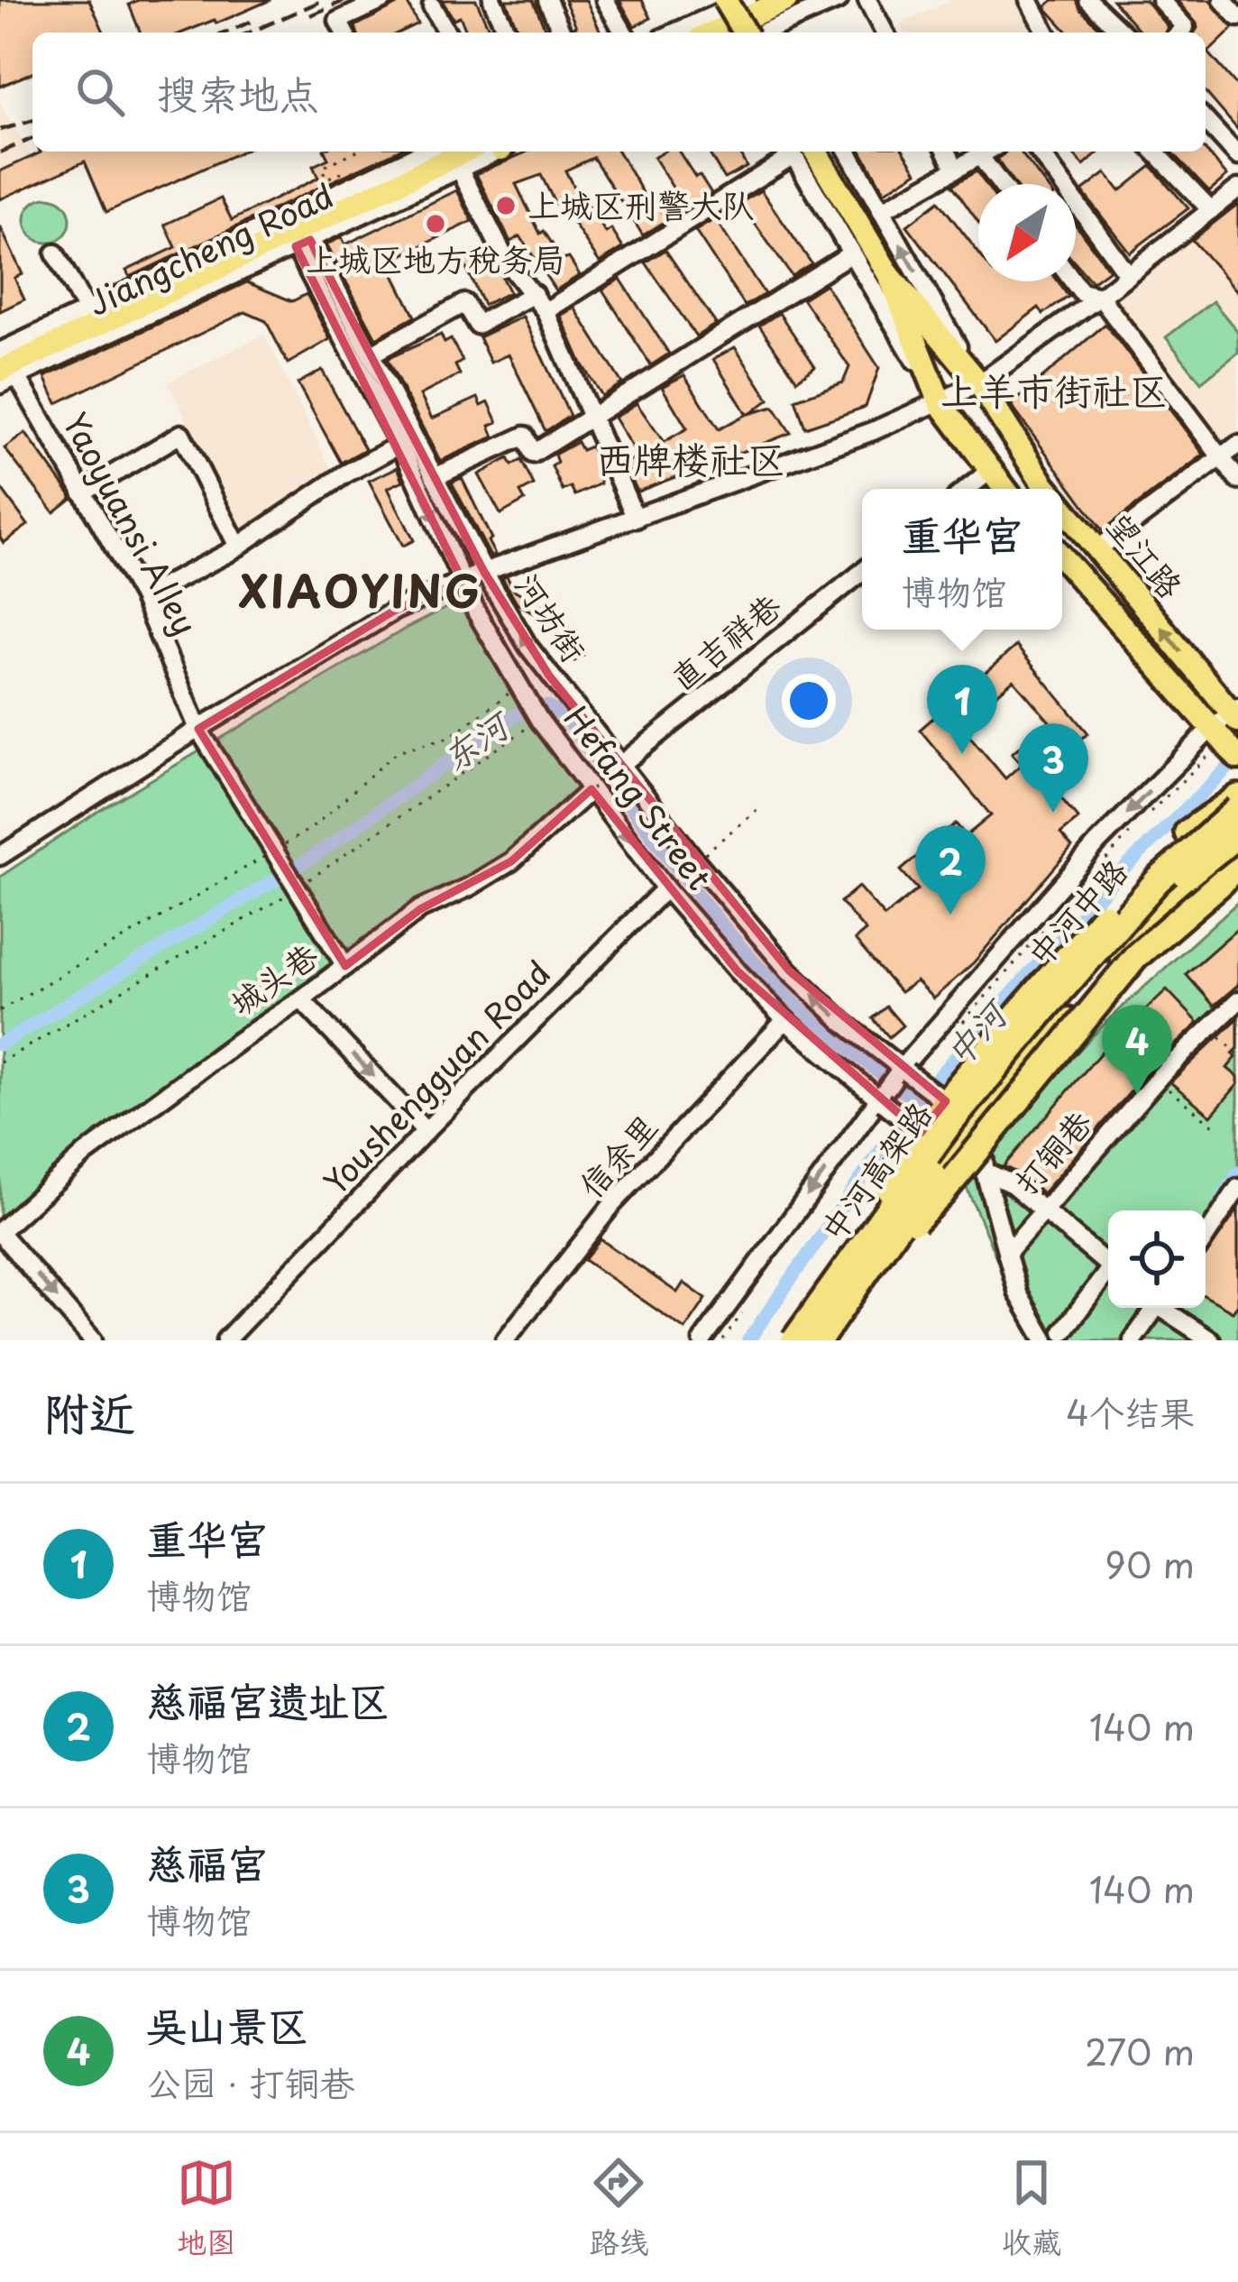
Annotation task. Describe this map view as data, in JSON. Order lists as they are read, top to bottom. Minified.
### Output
{"streets":{"highway":["中河高架路"],"main road":["Jiangcheng Road","望江路","中河中路"],"street":["Yaoyuansi Alley","河坊街","直吉祥巷","Hefang Street","城头巷","Youshengguan Road","打铜巷","信余里"]},"crossings":[["Jiangcheng Road","Yaoyuansi Alley"],["Jiangcheng Road","河坊街"],["Jiangcheng Road","Hefang Street"],["Yaoyuansi Alley","城头巷"],["河坊街","直吉祥巷"],["河坊街","Hefang Street"],["河坊街","中河中路"],["Hefang Street","中河中路"],["Hefang Street","城头巷"],["Hefang Street","Youshengguan Road"],["Hefang Street","打铜巷"],["Hefang Street","信余里"],["中河中路","中河高架路"]],"one_way":["河坊街"],"districts":["上羊市街社区","西牌楼社区","XIAOYING"],"water":["东河","中河"],"places":["上城区刑警大队","上城区地方税务局"],"north":"bottom left","page":{"search":"搜索地点","popup":["重华宫","博物馆"],"pins":["1","3","2","4"],"heading":["附近","4个结果"],"list":[{"mark":"1","name":"重华宫","note":"博物馆","value":"90 m"},{"mark":"2","name":"慈福宫遗址区","note":"博物馆","value":"140 m"},{"mark":"3","name":"慈福宫","note":"博物馆","value":"140 m"},{"mark":"4","name":"吴山景区","note":"公园 · 打铜巷","value":"270 m"}],"nav":["地图","路线","收藏"]}}
